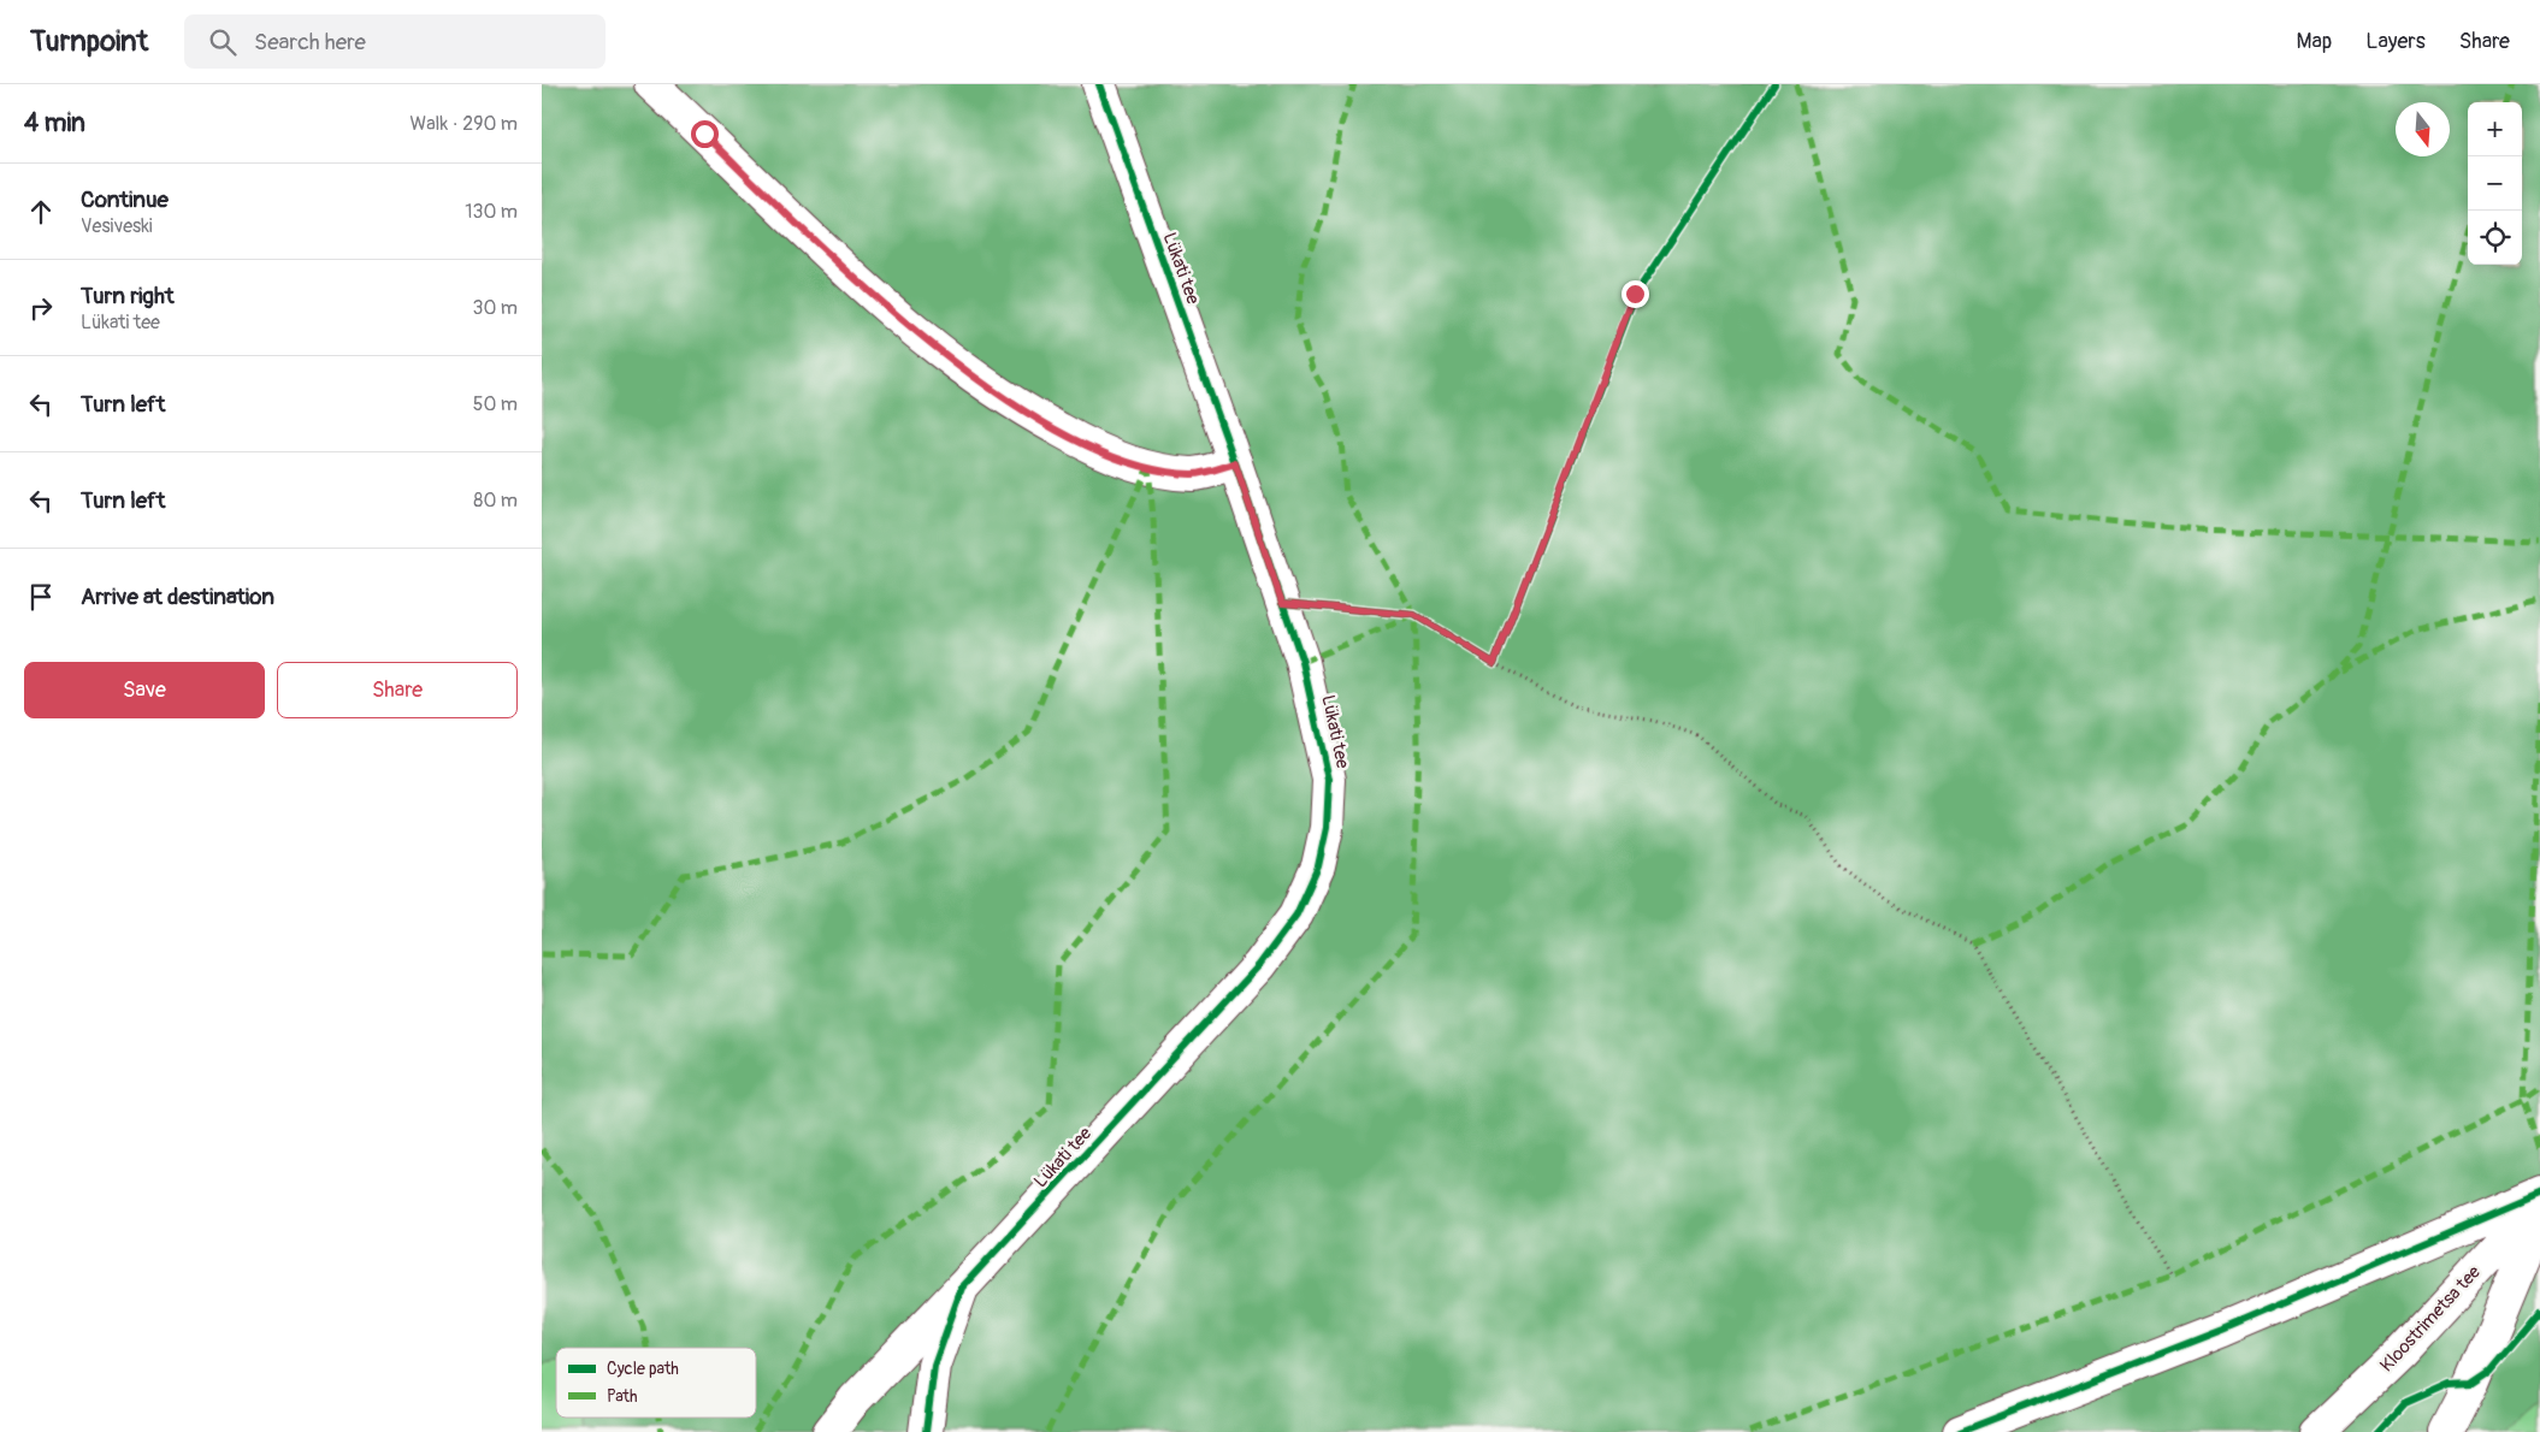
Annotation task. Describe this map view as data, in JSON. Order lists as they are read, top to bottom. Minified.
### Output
{"streets":{"main road":["Lükati tee","Kloostrimetsa tee"]},"legend":["Cycle path","Path"],"north":"bottom","page":{"header":"Turnpoint","search":"Search here","nav":["Map","Layers","Share"],"heading":["4 min","Walk · 290 m"],"map_buttons":["+","−"],"list":[["Continue","Vesiveski","130 m"],["Turn right","Lükati tee","30 m"],["Turn left","50 m"],["Turn left","80 m"],"Arrive at destination"],"buttons":["Save","Share"]}}
